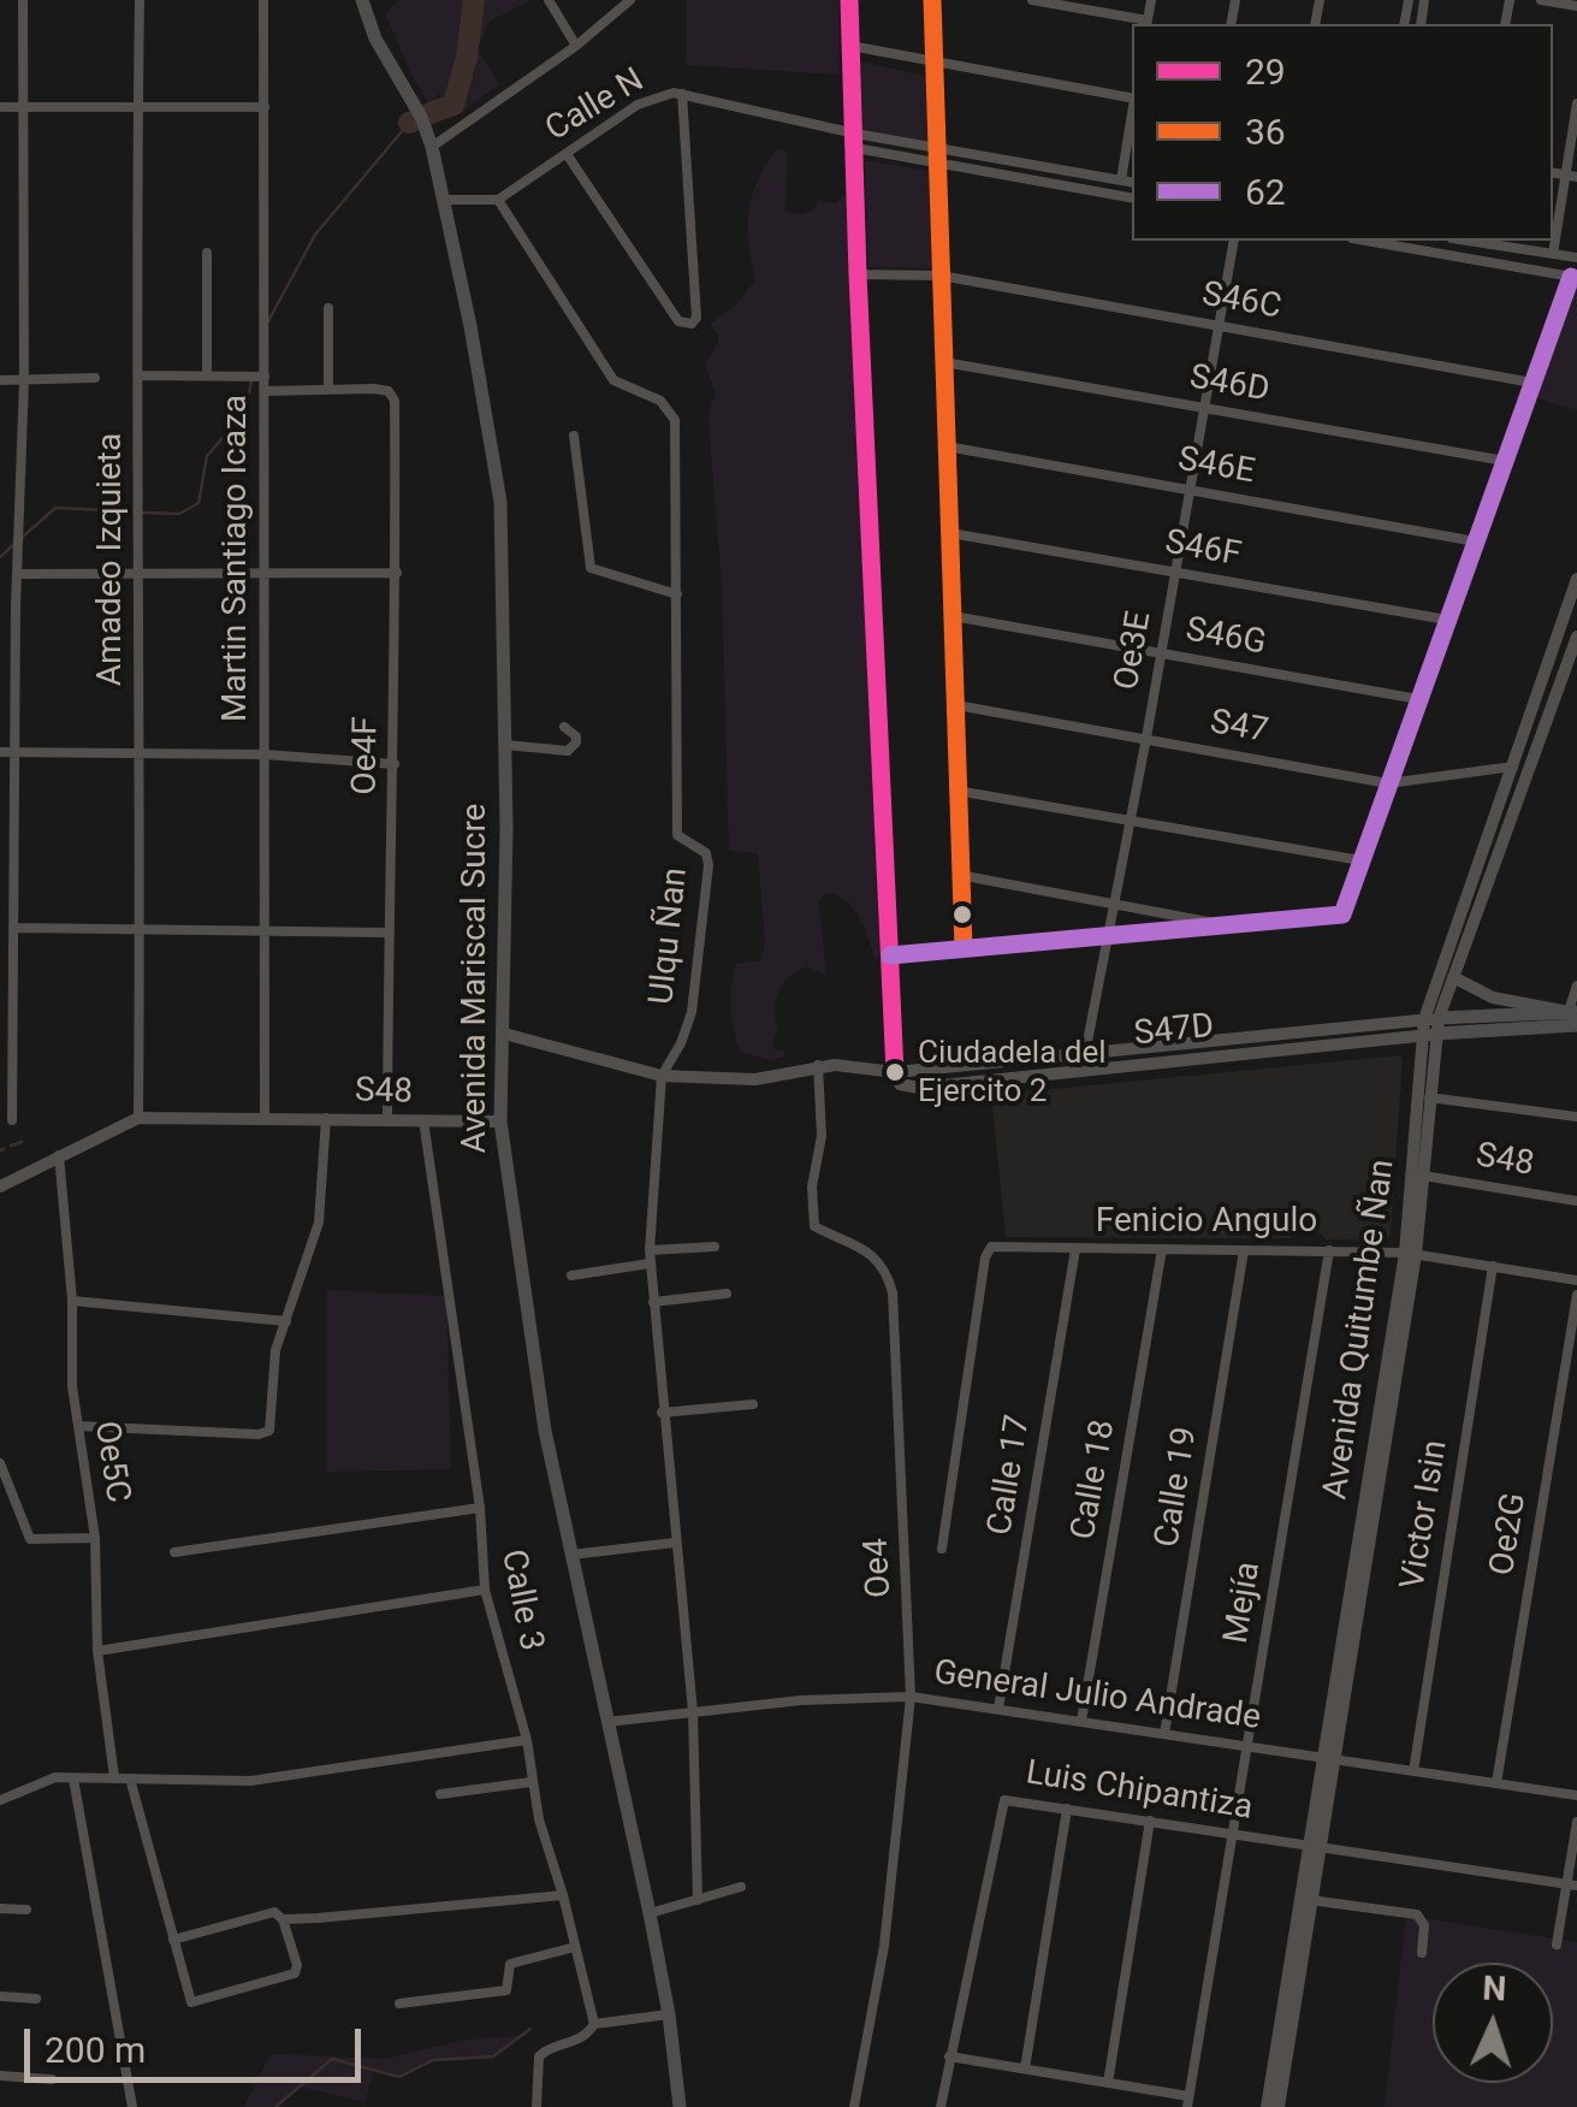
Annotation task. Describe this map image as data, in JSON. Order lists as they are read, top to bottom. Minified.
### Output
{"streets":{"main road":["Avenida Mariscal Sucre","S47D"],"street":["Calle N","S46C","S46D","S46E","S46F","Martin Santiago Icaza","Amadeo Izquieta","S46G","Oe3E","S47","Oe4F","Ulqu Ñan","S48","Fenicio Angulo","Avenida Quitumbe Ñan","Oe5C","Calle 17","Calle 18","Calle 19","Victor Isin","Oe2G","Oe4","Calle 3","Mejía","General Julio Andrade","Luis Chipantiza"]},"crossings":[["Calle N","Ulqu Ñan"],["S46C","Oe3E"],["S46D","Oe3E"],["S46E","Oe3E"],["S46F","Oe3E"],["Martin Santiago Icaza","S48"],["Amadeo Izquieta","S48"],["S46G","Oe3E"],["Oe3E","S47"],["Oe3E","S47D"],["S47","Avenida Quitumbe Ñan"],["Oe4F","S48"],["Ulqu Ñan","General Julio Andrade"],["Avenida Mariscal Sucre","S48"],["Avenida Mariscal Sucre","General Julio Andrade"],["S47D","Avenida Quitumbe Ñan"],["S48","Avenida Quitumbe Ñan"],["S48","Calle 3"],["Fenicio Angulo","Avenida Quitumbe Ñan"],["Fenicio Angulo","Calle 17"],["Fenicio Angulo","Calle 18"],["Fenicio Angulo","Calle 19"],["Fenicio Angulo","Victor Isin"],["Fenicio Angulo","Mejía"],["Avenida Quitumbe Ñan","General Julio Andrade"],["Avenida Quitumbe Ñan","Luis Chipantiza"],["Calle 17","General Julio Andrade"],["Calle 18","General Julio Andrade"],["Calle 19","General Julio Andrade"],["Victor Isin","General Julio Andrade"],["Oe2G","General Julio Andrade"],["Oe4","General Julio Andrade"],["Mejía","General Julio Andrade"],["Mejía","Luis Chipantiza"]],"places":["Ciudadela del Ejercito 2"],"lines":["transit line 29","transit line 36","transit line 62"],"legend":["29","36","62"],"scale_bar":"200 m","north":"top"}
